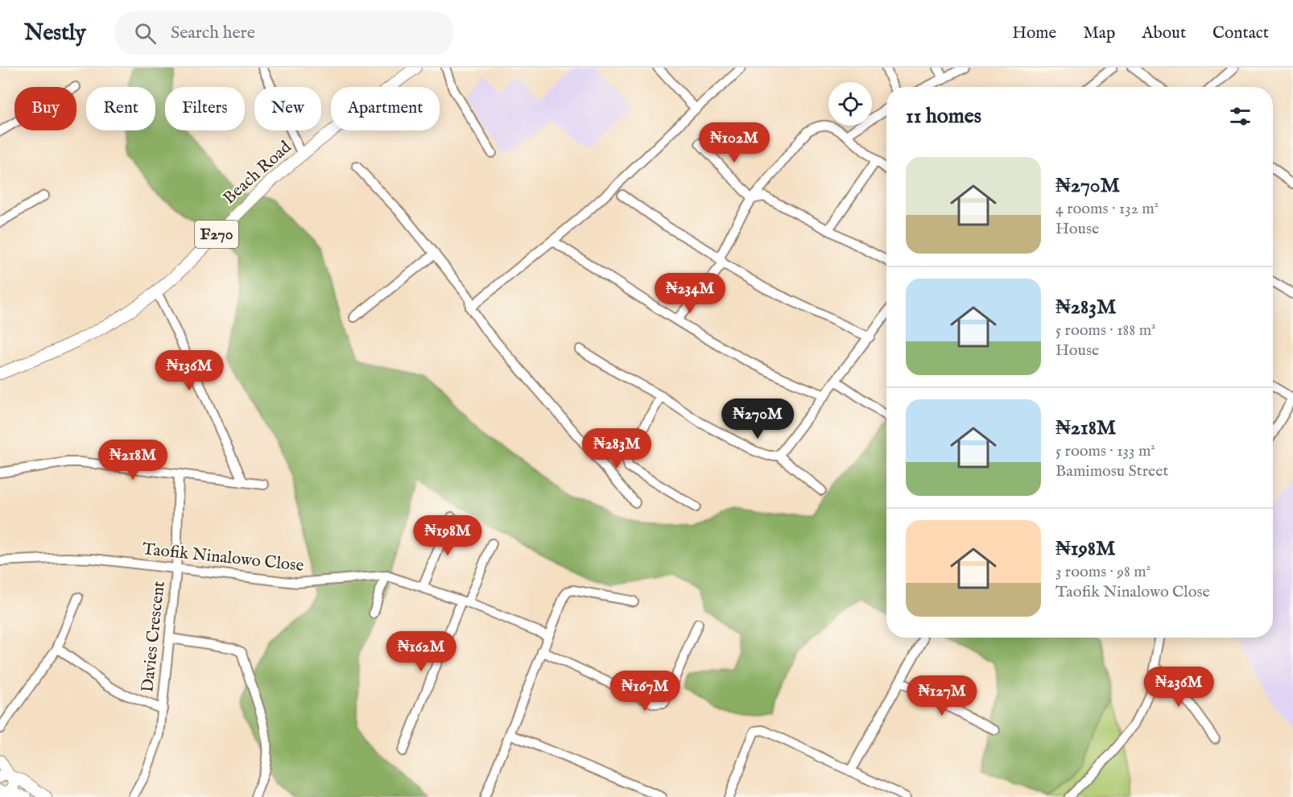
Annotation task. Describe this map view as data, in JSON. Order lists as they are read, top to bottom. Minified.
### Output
{"streets":{"main road":["Beach Road","F270"],"street":["Taofik Ninalowo Close","Davies Crescent"]},"crossings":[["Taofik Ninalowo Close","Davies Crescent"]],"page":{"header":"Nestly","search":"Search here","nav":["Home","Map","About","Contact"],"chip":["Buy","Rent","Filters","New","Apartment"],"heading":"11 homes","price":["₦102M","₦234M","₦136M","₦270M","₦283M","₦218M","₦198M","₦162M","₦236M","₦167M","₦127M"],"list":[{"name":"₦270M","note":"4 rooms · 132 m² · House"},{"name":"₦283M","note":"5 rooms · 188 m² · House"},{"name":"₦218M","note":"5 rooms · 133 m² · Bamimosu Street"},{"name":"₦198M","note":"3 rooms · 98 m² · Taofik Ninalowo Close"}]}}
